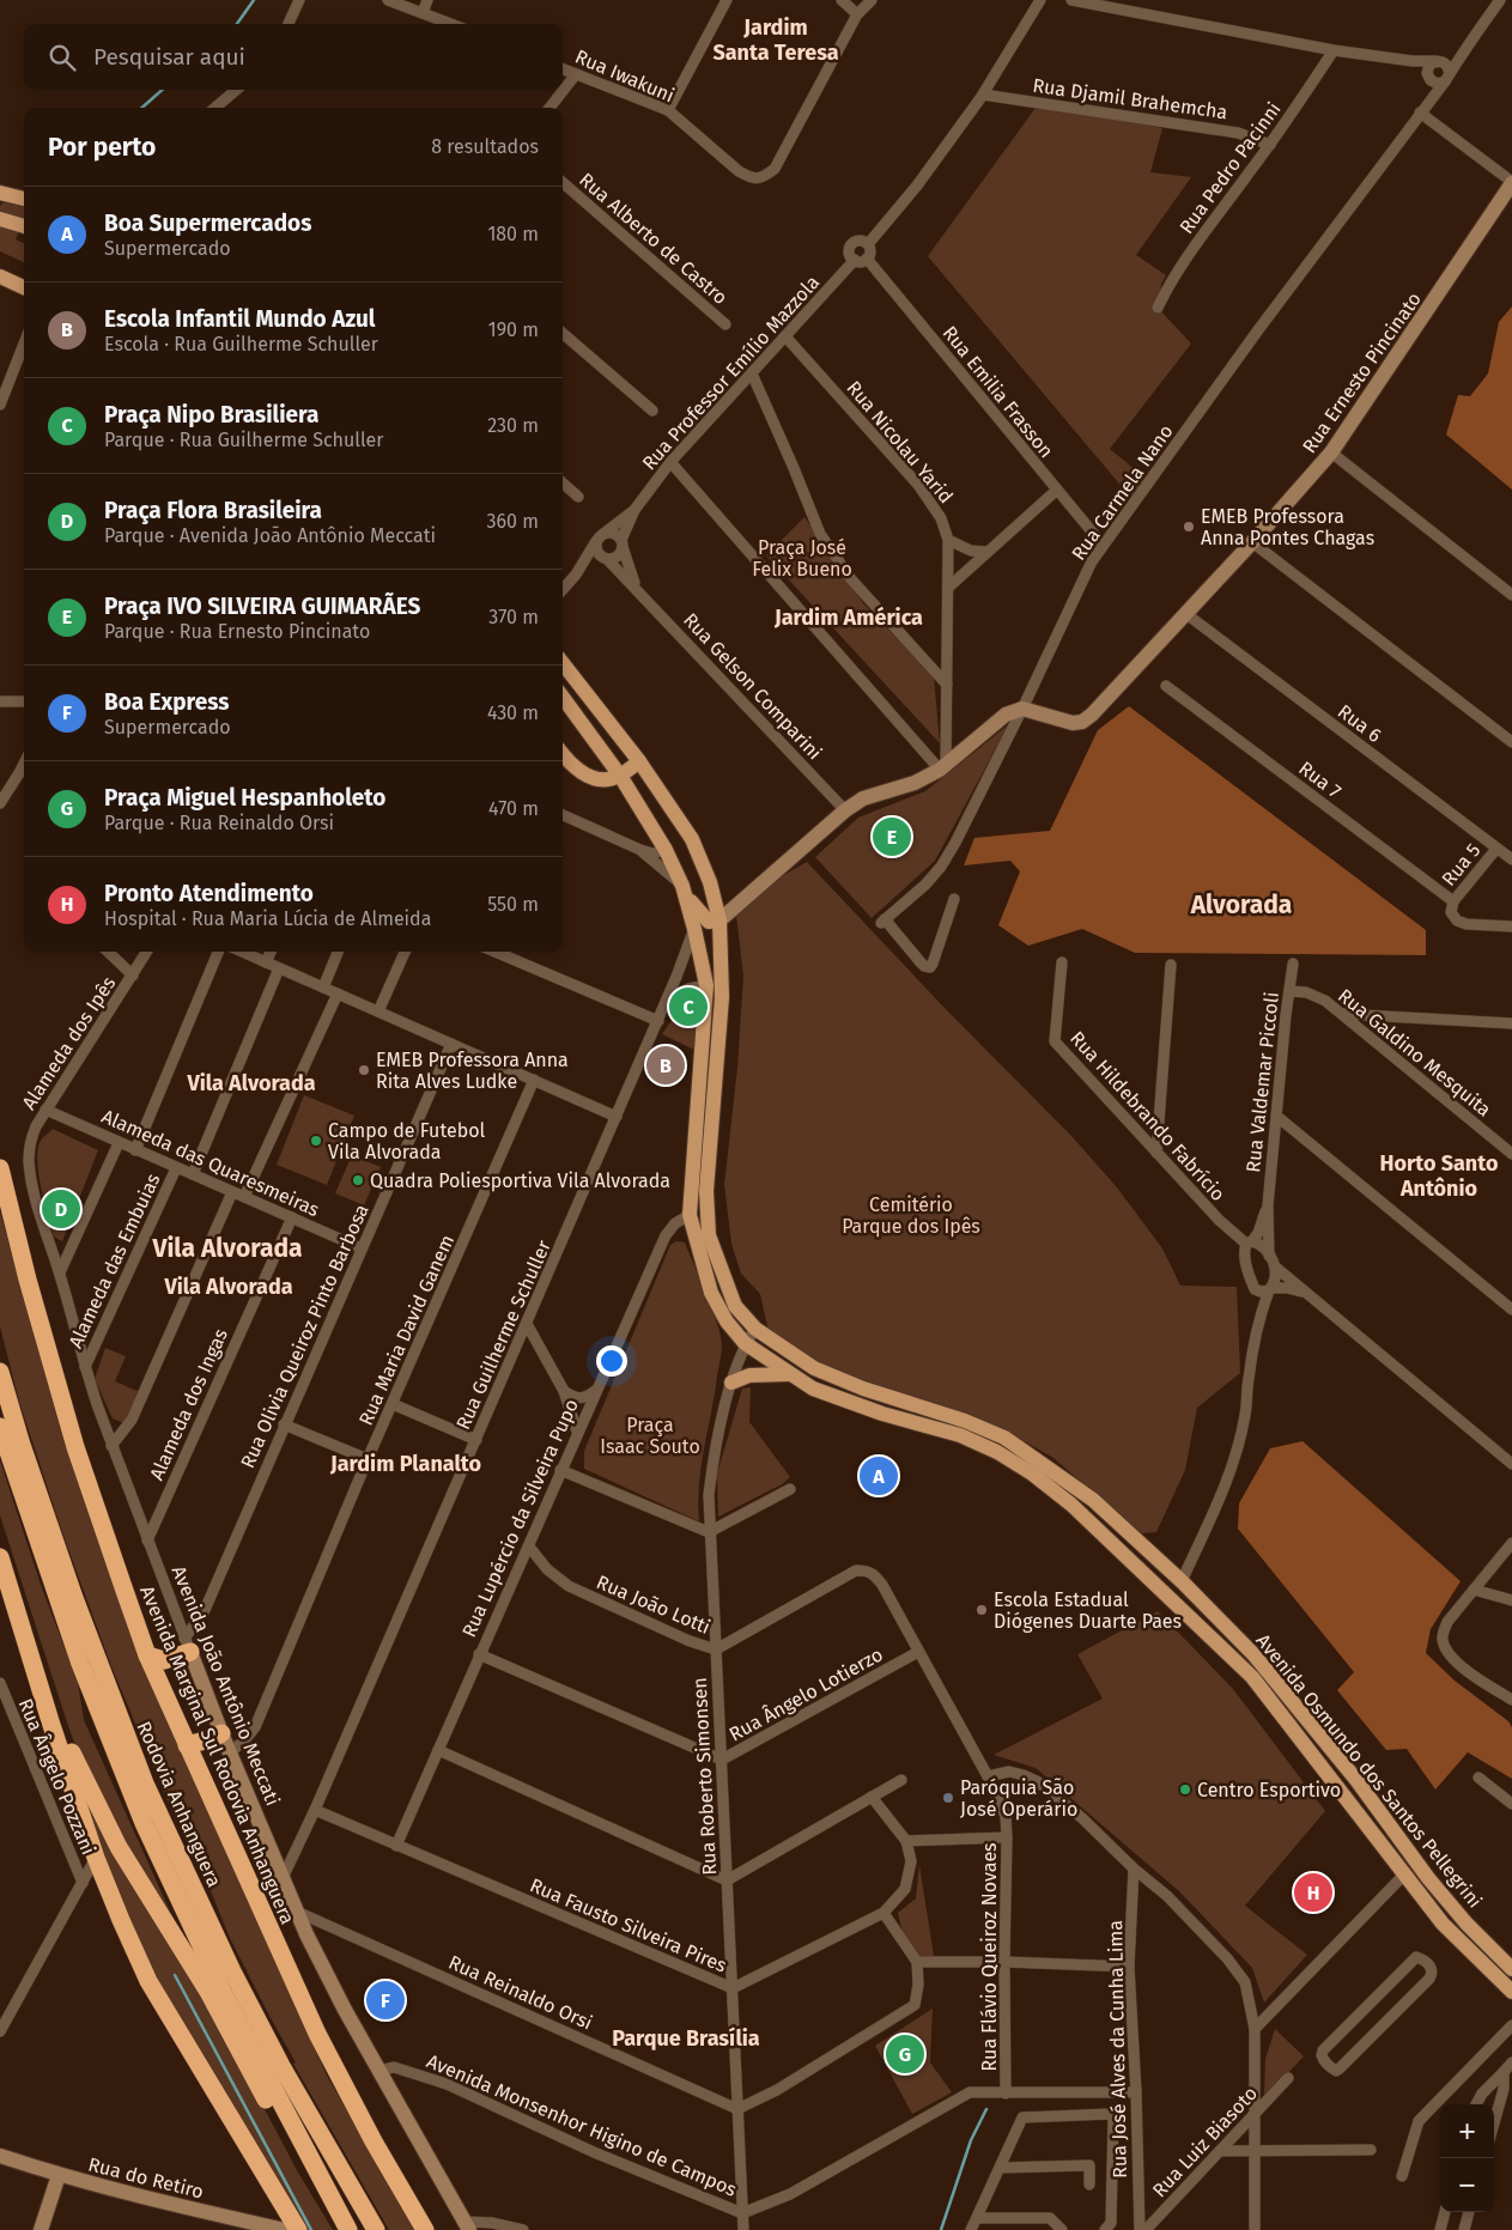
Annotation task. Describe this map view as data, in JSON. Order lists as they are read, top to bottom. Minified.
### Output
{"streets":{"highway":["Avenida Marginal Sul Rodovia Anhanguera","Rodovia Anhanguera"],"main road":["Avenida Osmundo dos Santos Pellegrini"],"street":["Rua Iwakuni","Rua Djamil Brahemcha","Rua Pedro Pacinni","Rua Alberto de Castro","Rua Professor Emílio Mazzola","Rua Ernesto Pincinato","Rua Emilia Frasson","Rua Nicolau Yarid","Rua Carmela Nano","Rua Gelson Comparini","Rua 6","Rua 7","Rua 5","Alameda dos Ipês","Rua Galdino Mesquita","Rua Valdemar Piccoli","Rua Hildebrando Fabrício","Alameda das Quaresmeiras","Alameda das Embuias","Rua Maria David Ganem","Rua Guilherme Schuller","Rua Olivia Queiroz Pinto Barbosa","Alameda dos Ingas","Rua Lupércio da Silveira Pupo","Rua João Lotti","Avenida João Antônio Meccati","Rua Ângelo Lotierzo","Rua Ângelo Pozzani","Rua Roberto Simonsen","Rua Fausto Silveira Pires","Rua Flávio Queiroz Novaes","Rua Reinaldo Orsi","Rua José Alves da Cunha Lima","Avenida Monsenhor Higino de Campos","Rua Luiz Biasoto","Rua do Retiro"]},"crossings":[["Rua Djamil Brahemcha","Rua Pedro Pacinni"],["Rua Professor Emílio Mazzola","Rua Emilia Frasson"],["Rua Professor Emílio Mazzola","Rua Nicolau Yarid"],["Rua Professor Emílio Mazzola","Rua Gelson Comparini"],["Rua Ernesto Pincinato","Rua Carmela Nano"],["Rua Ernesto Pincinato","Rua 6"],["Rua Emilia Frasson","Rua Carmela Nano"],["Rua 6","Rua 5"],["Rua 7","Rua 5"],["Alameda dos Ipês","Alameda das Quaresmeiras"],["Alameda dos Ipês","Avenida João Antônio Meccati"],["Rua Galdino Mesquita","Rua Valdemar Piccoli"],["Rua Valdemar Piccoli","Rua Hildebrando Fabrício"],["Alameda das Quaresmeiras","Alameda das Embuias"],["Alameda das Quaresmeiras","Rua Olivia Queiroz Pinto Barbosa"],["Alameda das Quaresmeiras","Alameda dos Ingas"],["Alameda das Embuias","Avenida João Antônio Meccati"],["Rua Maria David Ganem","Avenida João Antônio Meccati"],["Rua Guilherme Schuller","Avenida João Antônio Meccati"],["Rua Guilherme Schuller","Avenida Osmundo dos Santos Pellegrini"],["Rua Guilherme Schuller","Rua Fausto Silveira Pires"],["Rua Olivia Queiroz Pinto Barbosa","Avenida João Antônio Meccati"],["Alameda dos Ingas","Avenida João Antônio Meccati"],["Rua Lupércio da Silveira Pupo","Rua João Lotti"],["Rua Lupércio da Silveira Pupo","Rua Ângelo Lotierzo"],["Rua Lupércio da Silveira Pupo","Avenida Osmundo dos Santos Pellegrini"],["Rua Lupércio da Silveira Pupo","Rua Fausto Silveira Pires"],["Rua João Lotti","Rua Roberto Simonsen"],["Rua João Lotti","Rua Flávio Queiroz Novaes"],["Avenida João Antônio Meccati","Rua Reinaldo Orsi"],["Avenida João Antônio Meccati","Avenida Monsenhor Higino de Campos"],["Rua Ângelo Lotierzo","Rua Roberto Simonsen"],["Rua Ângelo Lotierzo","Rua Flávio Queiroz Novaes"],["Avenida Osmundo dos Santos Pellegrini","Rua Roberto Simonsen"],["Rua Roberto Simonsen","Rua Fausto Silveira Pires"],["Rua Roberto Simonsen","Rua Reinaldo Orsi"],["Rua Roberto Simonsen","Avenida Monsenhor Higino de Campos"],["Rua Flávio Queiroz Novaes","Avenida Monsenhor Higino de Campos"],["Rua José Alves da Cunha Lima","Avenida Monsenhor Higino de Campos"]],"districts":["Jardim Santa Teresa","Jardim América","Alvorada","Vila Alvorada","Horto Santo Antônio","Vila Alvorada","Vila Alvorada","Jardim Planalto","Parque Brasília"],"parks":["Praça José Felix Bueno","Cemitério Parque dos Ipês","Praça Isaac Souto"],"places":["EMEB Professora Anna Pontes Chagas","EMEB Professora Anna Rita Alves Ludke","Campo de Futebol Vila Alvorada","Quadra Poliesportiva Vila Alvorada","Escola Estadual Diógenes Duarte Paes","Centro Esportivo","Paróquia São José Operário"],"page":{"search":"Pesquisar aqui","heading":["Por perto","8 resultados"],"list":[{"mark":"A","name":"Boa Supermercados","note":"Supermercado","value":"180 m"},{"mark":"B","name":"Escola Infantil Mundo Azul","note":"Escola · Rua Guilherme Schuller","value":"190 m"},{"mark":"C","name":"Praça Nipo Brasiliera","note":"Parque · Rua Guilherme Schuller","value":"230 m"},{"mark":"D","name":"Praça Flora Brasileira","note":"Parque · Avenida João Antônio Meccati","value":"360 m"},{"mark":"E","name":"Praça IVO SILVEIRA GUIMARÃES","note":"Parque · Rua Ernesto Pincinato","value":"370 m"},{"mark":"F","name":"Boa Express","note":"Supermercado","value":"430 m"},{"mark":"G","name":"Praça Miguel Hespanholeto","note":"Parque · Rua Reinaldo Orsi","value":"470 m"},{"mark":"H","name":"Pronto Atendimento","note":"Hospital · Rua Maria Lúcia de Almeida","value":"550 m"}],"pins":["E","C","B","D","A","H","F","G"],"map_buttons":["+","−"]}}
